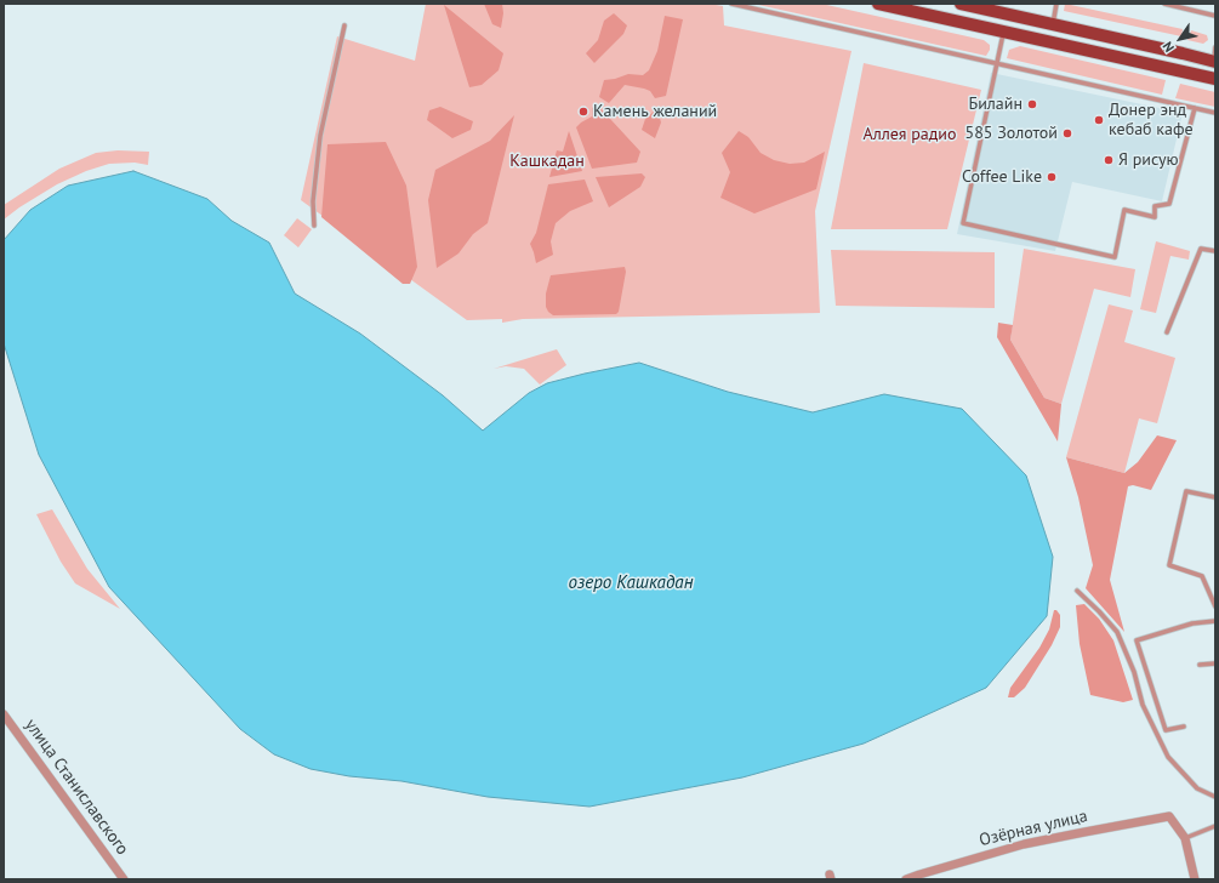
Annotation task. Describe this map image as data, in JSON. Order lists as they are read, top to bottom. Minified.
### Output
{"streets":{"street":["улица Станиславского","Озёрная улица"]},"water":["озеро Кашкадан"],"parks":["Аллея радио","Кашкадан"],"places":["Билайн","Камень желаний","Донер энд кебаб кафе","585 Золотой","Я рисую","Coffee Like"],"north":"bottom left"}
